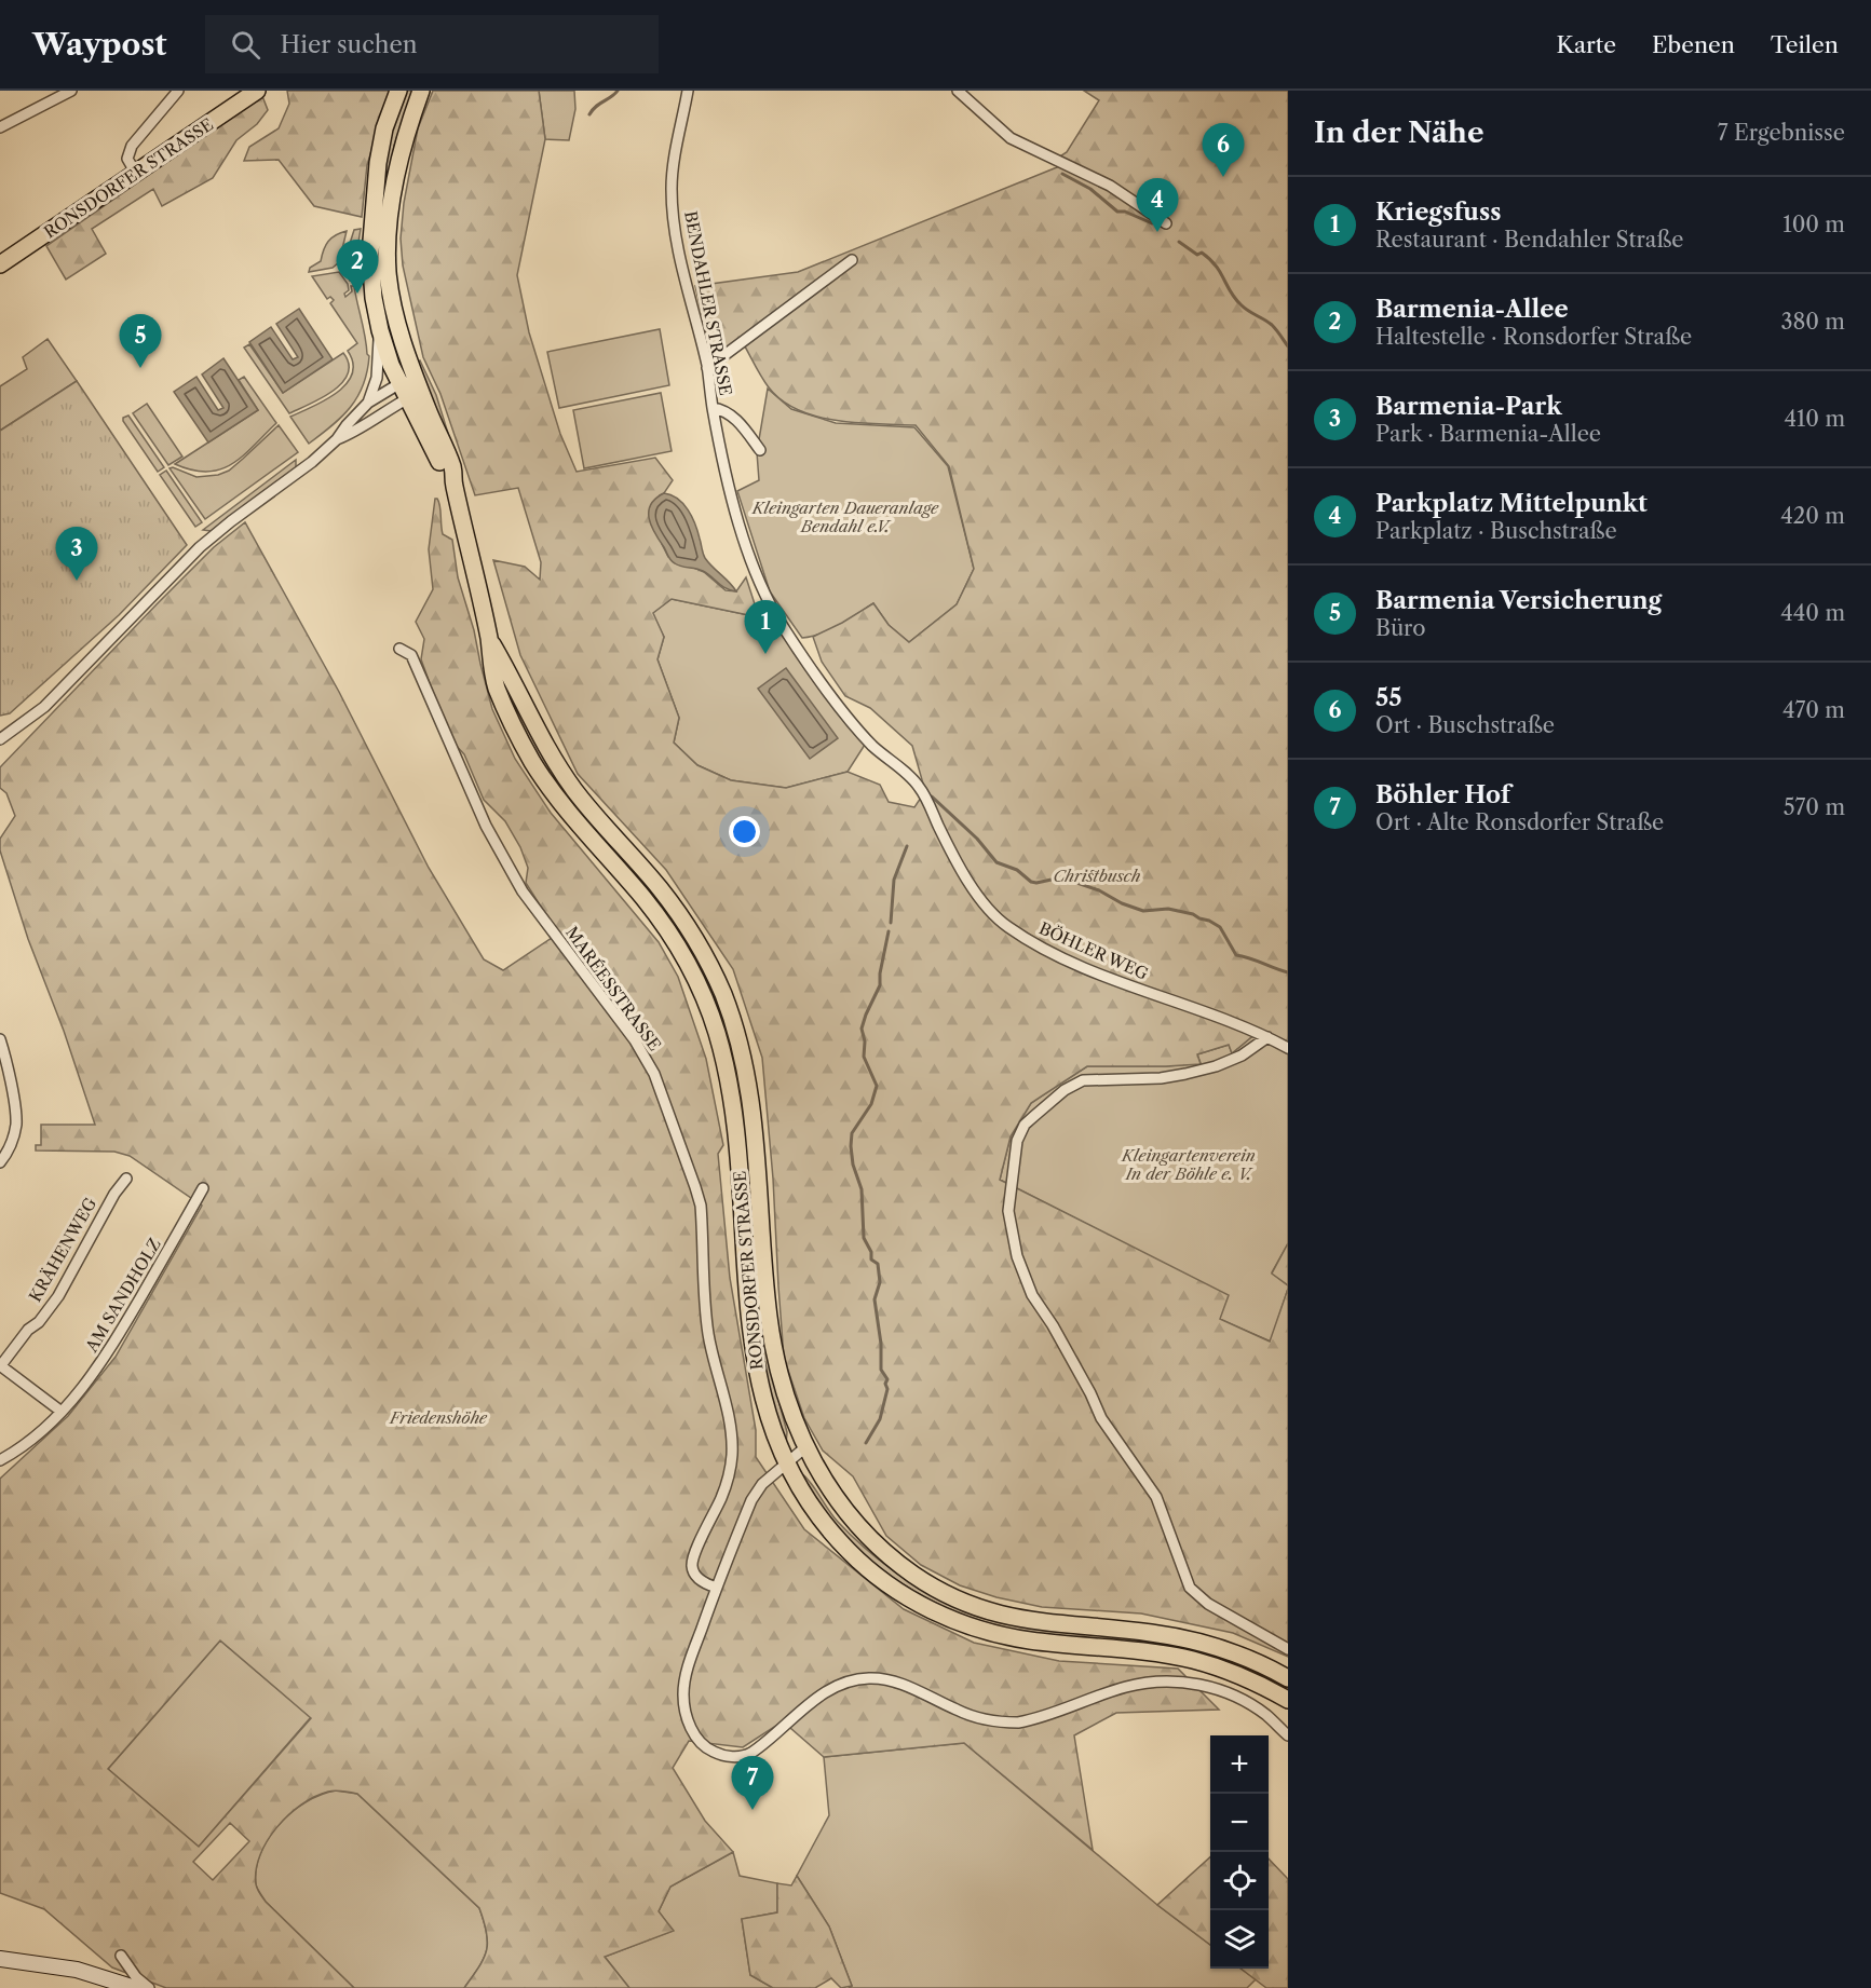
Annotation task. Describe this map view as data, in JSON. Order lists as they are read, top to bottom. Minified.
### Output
{"streets":{"main road":["RONSDORFER STRASSE"],"street":["BENDAHLER STRASSE","BÖHLER WEG","MARÉESSTRASSE","KRÄHENWEG","AM SANDHOLZ"]},"crossings":[["BENDAHLER STRASSE","BÖHLER WEG"]],"parks":["Kleingarten Daueranlage Bendahl e.V.","Christbusch","Kleingartenverein In der Böhle e. V.","Friedenshöhe"],"page":{"header":"Waypost","search":"Hier suchen","nav":["Karte","Ebenen","Teilen"],"heading":["In der Nähe","7 Ergebnisse"],"pins":["6","4","2","5","3","1","7"],"list":[{"mark":"1","name":"Kriegsfuss","note":"Restaurant · Bendahler Straße","value":"100 m"},{"mark":"2","name":"Barmenia-Allee","note":"Haltestelle · Ronsdorfer Straße","value":"380 m"},{"mark":"3","name":"Barmenia-Park","note":"Park · Barmenia-Allee","value":"410 m"},{"mark":"4","name":"Parkplatz Mittelpunkt","note":"Parkplatz · Buschstraße","value":"420 m"},{"mark":"5","name":"Barmenia Versicherung","note":"Büro","value":"440 m"},{"mark":"6","name":"55","note":"Ort · Buschstraße","value":"470 m"},{"mark":"7","name":"Böhler Hof","note":"Ort · Alte Ronsdorfer Straße","value":"570 m"}],"map_buttons":["+","−"]}}
